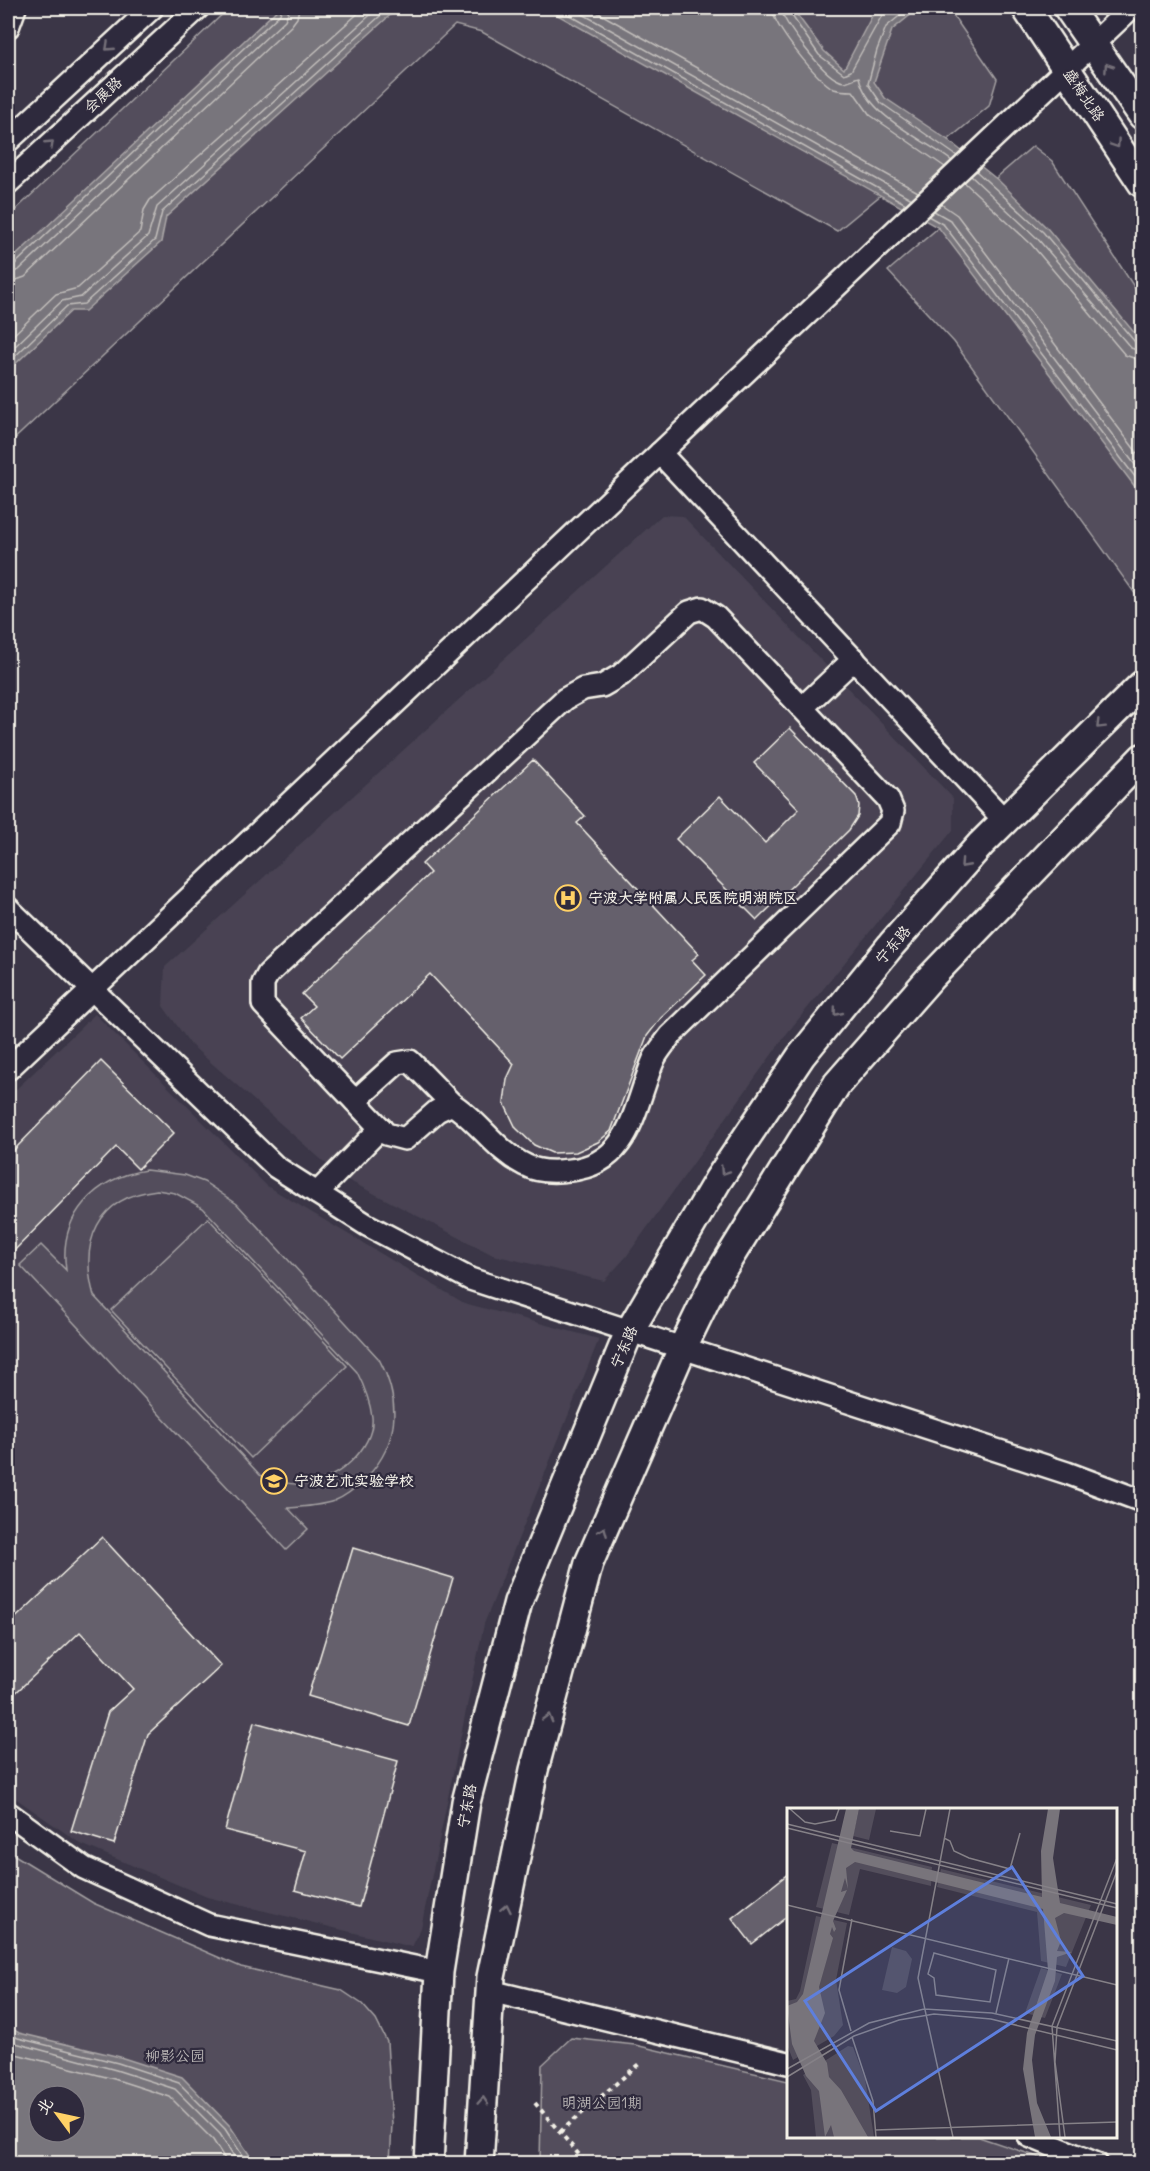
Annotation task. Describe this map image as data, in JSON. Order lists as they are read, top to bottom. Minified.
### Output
{"streets":{"main road":["盛梅北路","宁东路"],"street":["会展路"]},"parks":["柳影公园","明湖公园1期"],"places":{"hospital":["宁波大学附属人民医院明湖院区"],"school or university":["宁波艺术实验学校"]},"north":"top left"}
